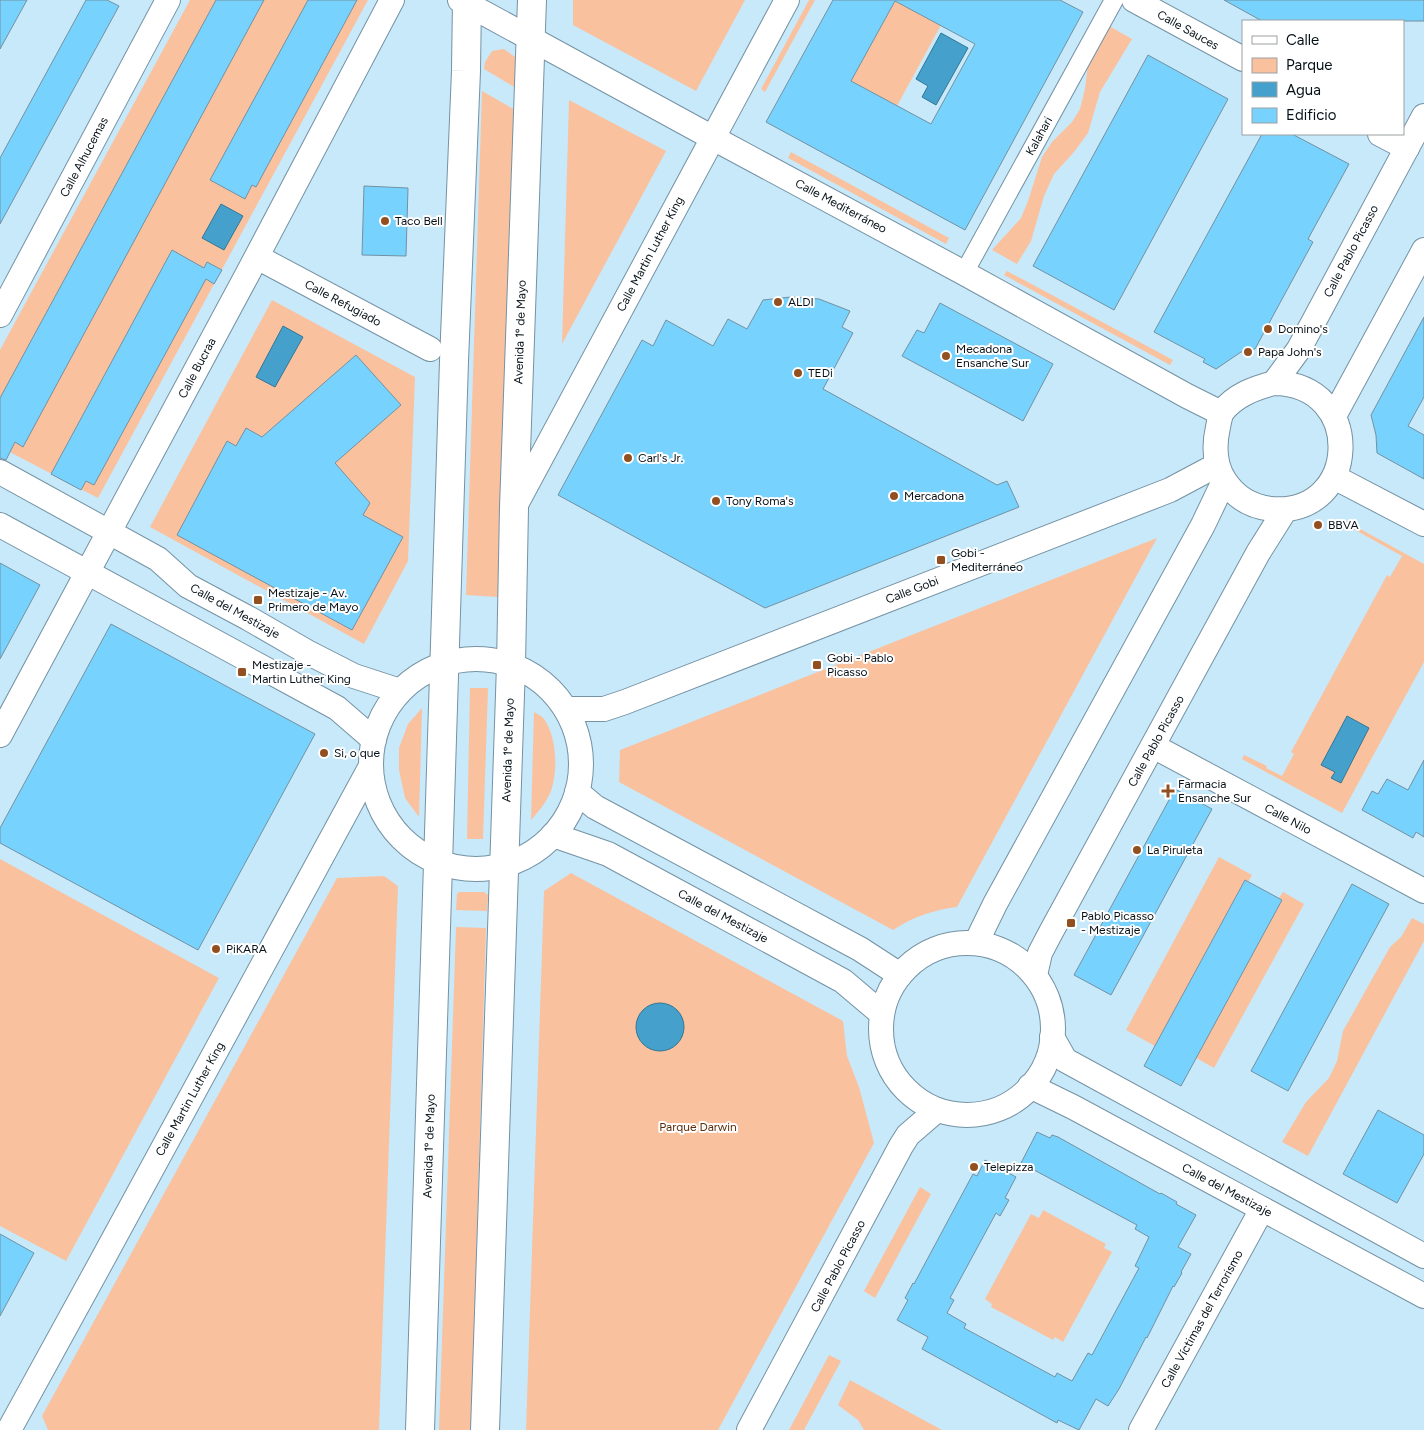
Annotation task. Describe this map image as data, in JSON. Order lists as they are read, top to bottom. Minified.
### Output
{"streets":{"street":["Calle Sauces","Kalahari","Calle Alhucemas","Calle Mediterráneo","Calle Pablo Picasso","Calle Martin Luther King","Calle Refugiado","Avenida 1º de Mayo","Calle Bucraa","Calle Gobi","Calle del Mestizaje","Calle Nilo","Calle Víctimas del Terrorismo"]},"crossings":[["Kalahari","Calle Mediterráneo"],["Calle Mediterráneo","Calle Pablo Picasso"],["Calle Mediterráneo","Calle Martin Luther King"],["Calle Mediterráneo","Avenida 1º de Mayo"],["Calle Mediterráneo","Calle Gobi"],["Calle Pablo Picasso","Calle Gobi"],["Calle Pablo Picasso","Calle del Mestizaje"],["Calle Pablo Picasso","Calle Nilo"],["Calle Martin Luther King","Avenida 1º de Mayo"],["Calle Refugiado","Calle Bucraa"],["Calle Bucraa","Calle del Mestizaje"],["Calle del Mestizaje","Calle Víctimas del Terrorismo"]],"parks":["Parque Darwin"],"places":{"other":["Taco Bell","ALDI","Domino's","Papa John's","Mecadona Ensanche Sur","TEDi","Carl's Jr.","Mercadona","Tony Roma's","BBVA","Si, o que","La Piruleta","PiKARA","Telepizza"],"transit":["Gobi - Mediterráneo","Mestizaje - Av. Primero de Mayo","Gobi - Pablo Picasso","Mestizaje - Martin Luther King","Pablo Picasso - Mestizaje"],"health":["Farmacia Ensanche Sur"]},"legend":["Calle","Parque","Agua","Edificio"]}
